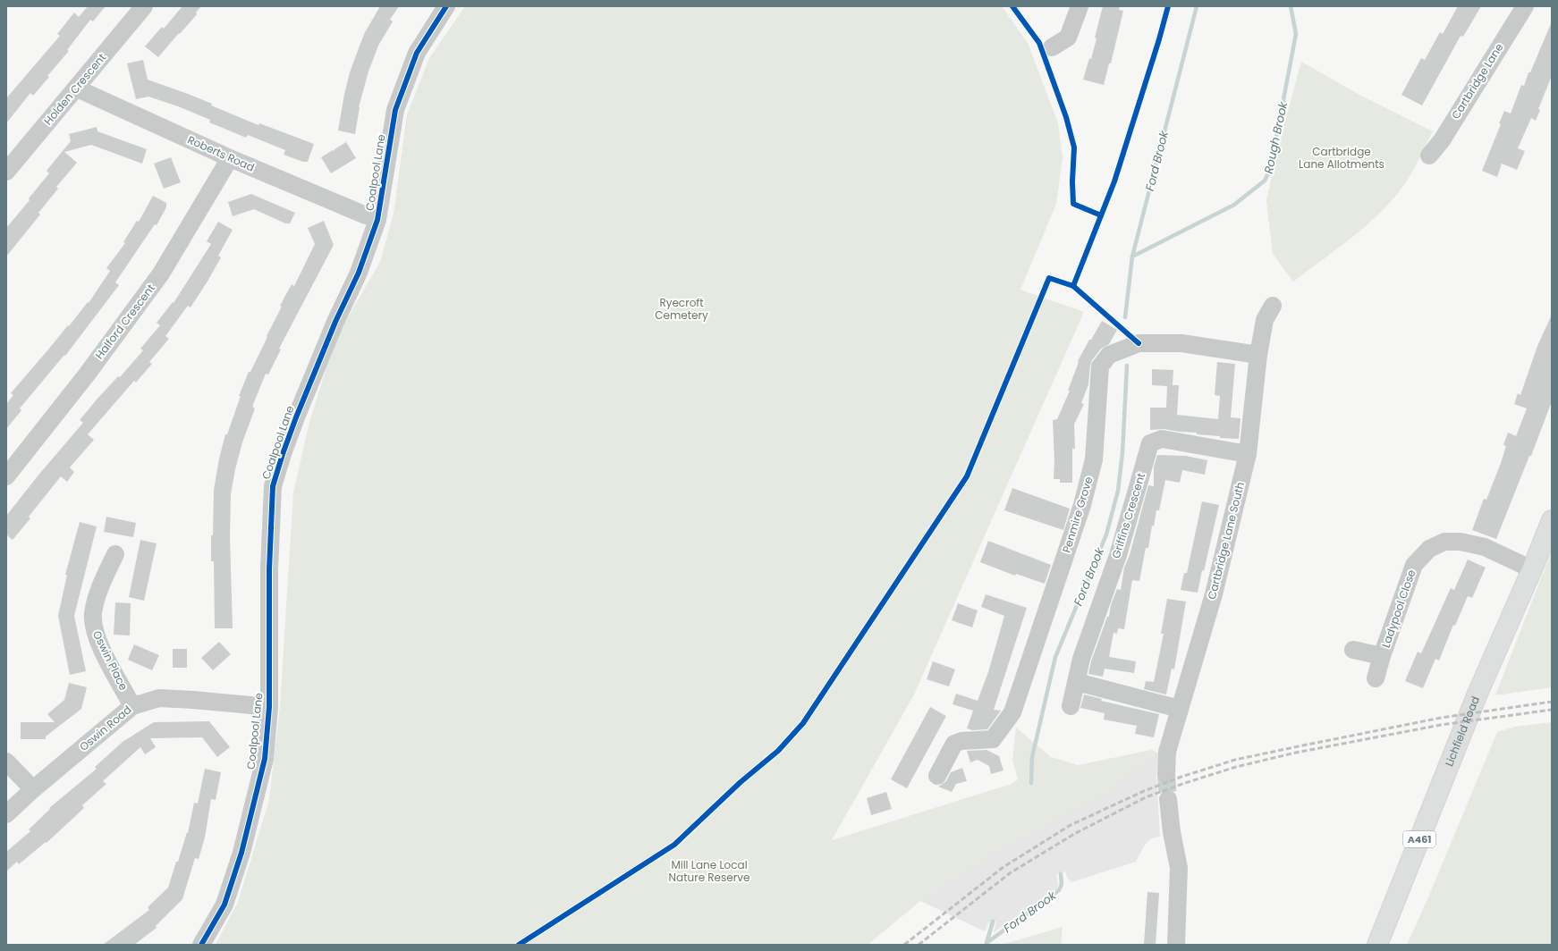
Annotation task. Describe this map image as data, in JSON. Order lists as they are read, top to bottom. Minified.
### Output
{"streets":{"highway":["Lichfield Road","A461"],"street":["Cartbridge Lane","Holden Crescent","Roberts Road","Coalpool Lane","Halford Crescent","Penmire Grove","Griffins Crescent","Cartbridge Lane South","Ladypool Close","Oswin Place","Oswin Road"]},"crossings":[["Holden Crescent","Roberts Road"],["Roberts Road","Halford Crescent"],["Coalpool Lane","Oswin Road"],["Penmire Grove","Cartbridge Lane South"],["Griffins Crescent","Cartbridge Lane South"],["Ladypool Close","Lichfield Road"],["Oswin Place","Oswin Road"]],"water":["Rough Brook","Ford Brook"],"parks":["Cartbridge Lane Allotments","Ryecroft Cemetery","Mill Lane Local Nature Reserve"]}
